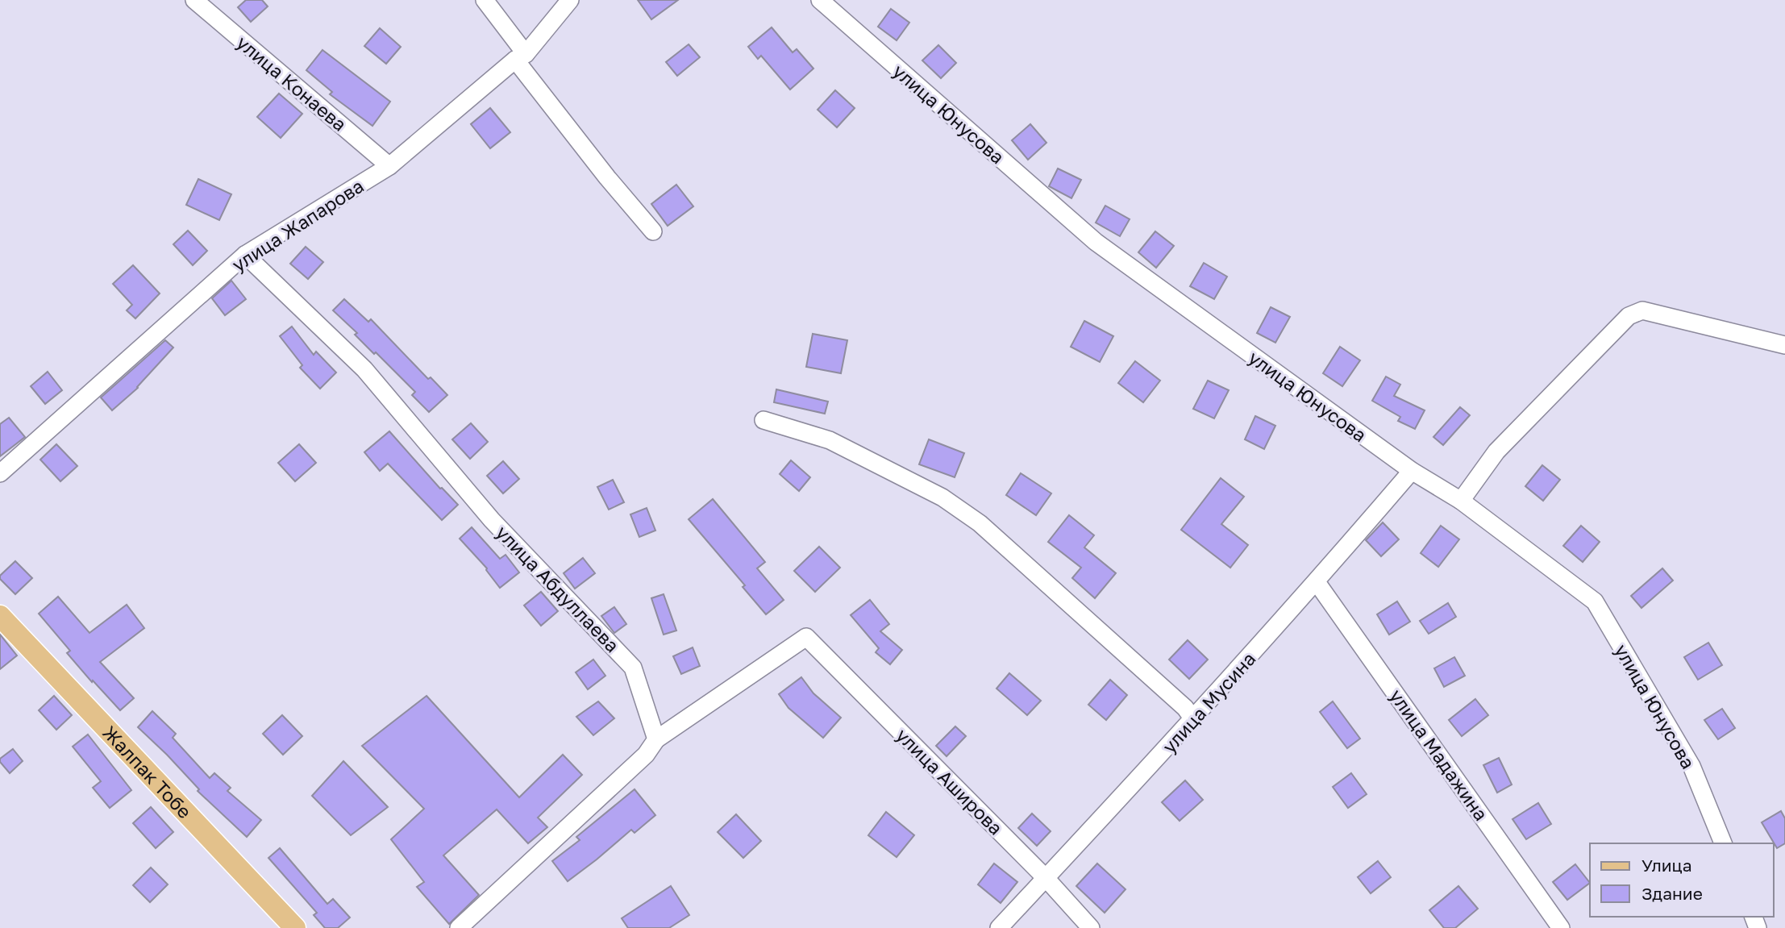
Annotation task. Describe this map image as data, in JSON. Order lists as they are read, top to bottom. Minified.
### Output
{"streets":{"main road":["Жалпак Тобе"],"street":["улица Конаева","улица Юнусова","улица Жапарова","улица Абдуллаева","улица Мусина","улица Мадажина","улица Аширова"]},"crossings":[["улица Конаева","улица Жапарова"],["улица Юнусова","улица Мусина"],["улица Жапарова","улица Абдуллаева"],["улица Абдуллаева","улица Аширова"],["улица Мусина","улица Мадажина"],["улица Мусина","улица Аширова"]],"legend":["Улица","Здание"]}
